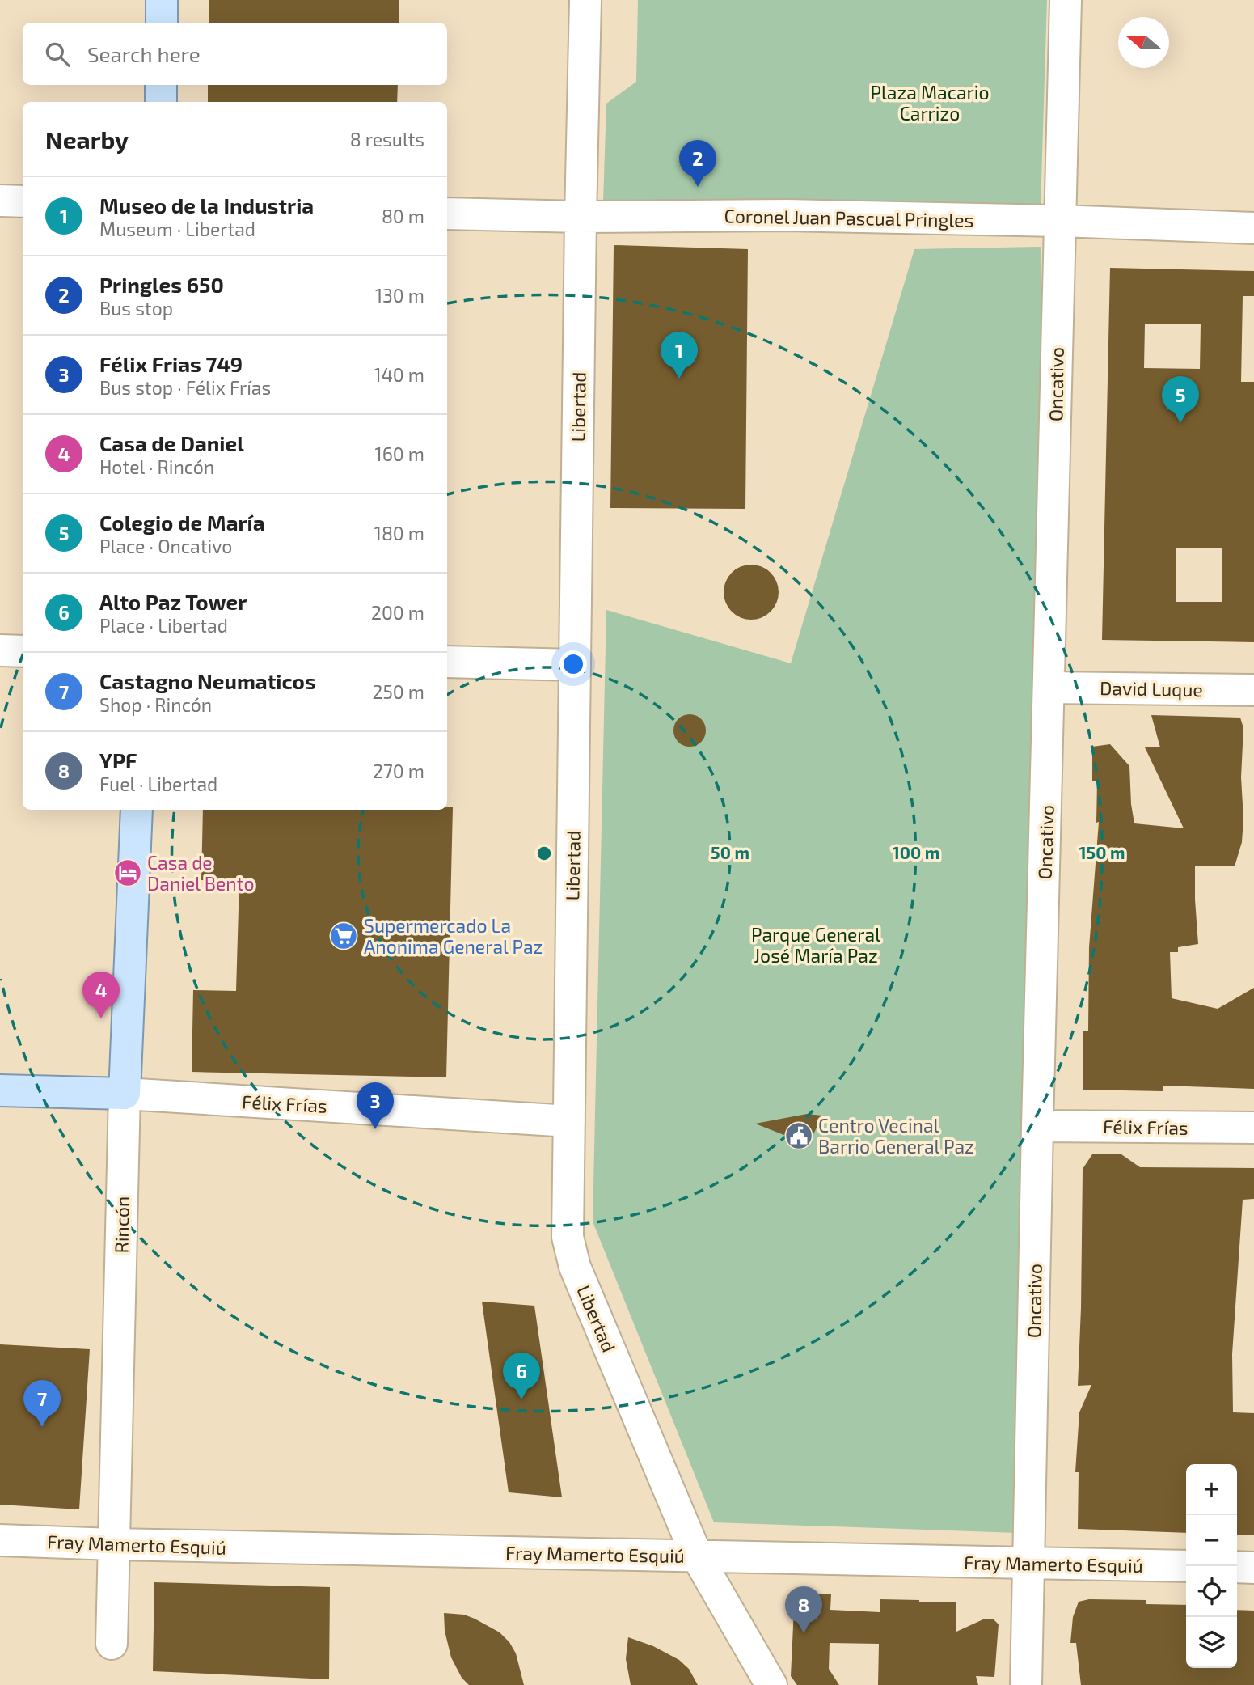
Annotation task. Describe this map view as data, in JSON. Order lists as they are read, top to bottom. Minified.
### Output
{"streets":{"main road":["Félix Frías","Rincón"],"street":["Coronel Juan Pascual Pringles","Oncativo","Libertad","David Luque","Fray Mamerto Esquiú"]},"crossings":[["Coronel Juan Pascual Pringles","Oncativo"],["Coronel Juan Pascual Pringles","Libertad"],["Oncativo","David Luque"],["Oncativo","Félix Frías"],["Oncativo","Fray Mamerto Esquiú"],["Libertad","Félix Frías"],["Libertad","Fray Mamerto Esquiú"],["Félix Frías","Rincón"],["Rincón","Fray Mamerto Esquiú"]],"parks":["Plaza Macario Carrizo","Parque General José María Paz"],"places":{"hotel":["Casa de Daniel Bento"],"supermarket":["Supermercado La Anonima General Paz"],"public building":["Centro Vecinal Barrio General Paz"]},"north":"left","page":{"search":"Search here","heading":["Nearby","8 results"],"pins":["2","1","5","4","3","6","7","8"],"list":[{"mark":"1","name":"Museo de la Industria","note":"Museum · Libertad","value":"80 m"},{"mark":"2","name":"Pringles 650","note":"Bus stop","value":"130 m"},{"mark":"3","name":"Félix Frias 749","note":"Bus stop · Félix Frías","value":"140 m"},{"mark":"4","name":"Casa de Daniel","note":"Hotel · Rincón","value":"160 m"},{"mark":"5","name":"Colegio de María","note":"Place · Oncativo","value":"180 m"},{"mark":"6","name":"Alto Paz Tower","note":"Place · Libertad","value":"200 m"},{"mark":"7","name":"Castagno Neumaticos","note":"Shop · Rincón","value":"250 m"},{"mark":"8","name":"YPF","note":"Fuel · Libertad","value":"270 m"}],"map_buttons":["+","−"]},"rings":["50 m","100 m","150 m"]}
